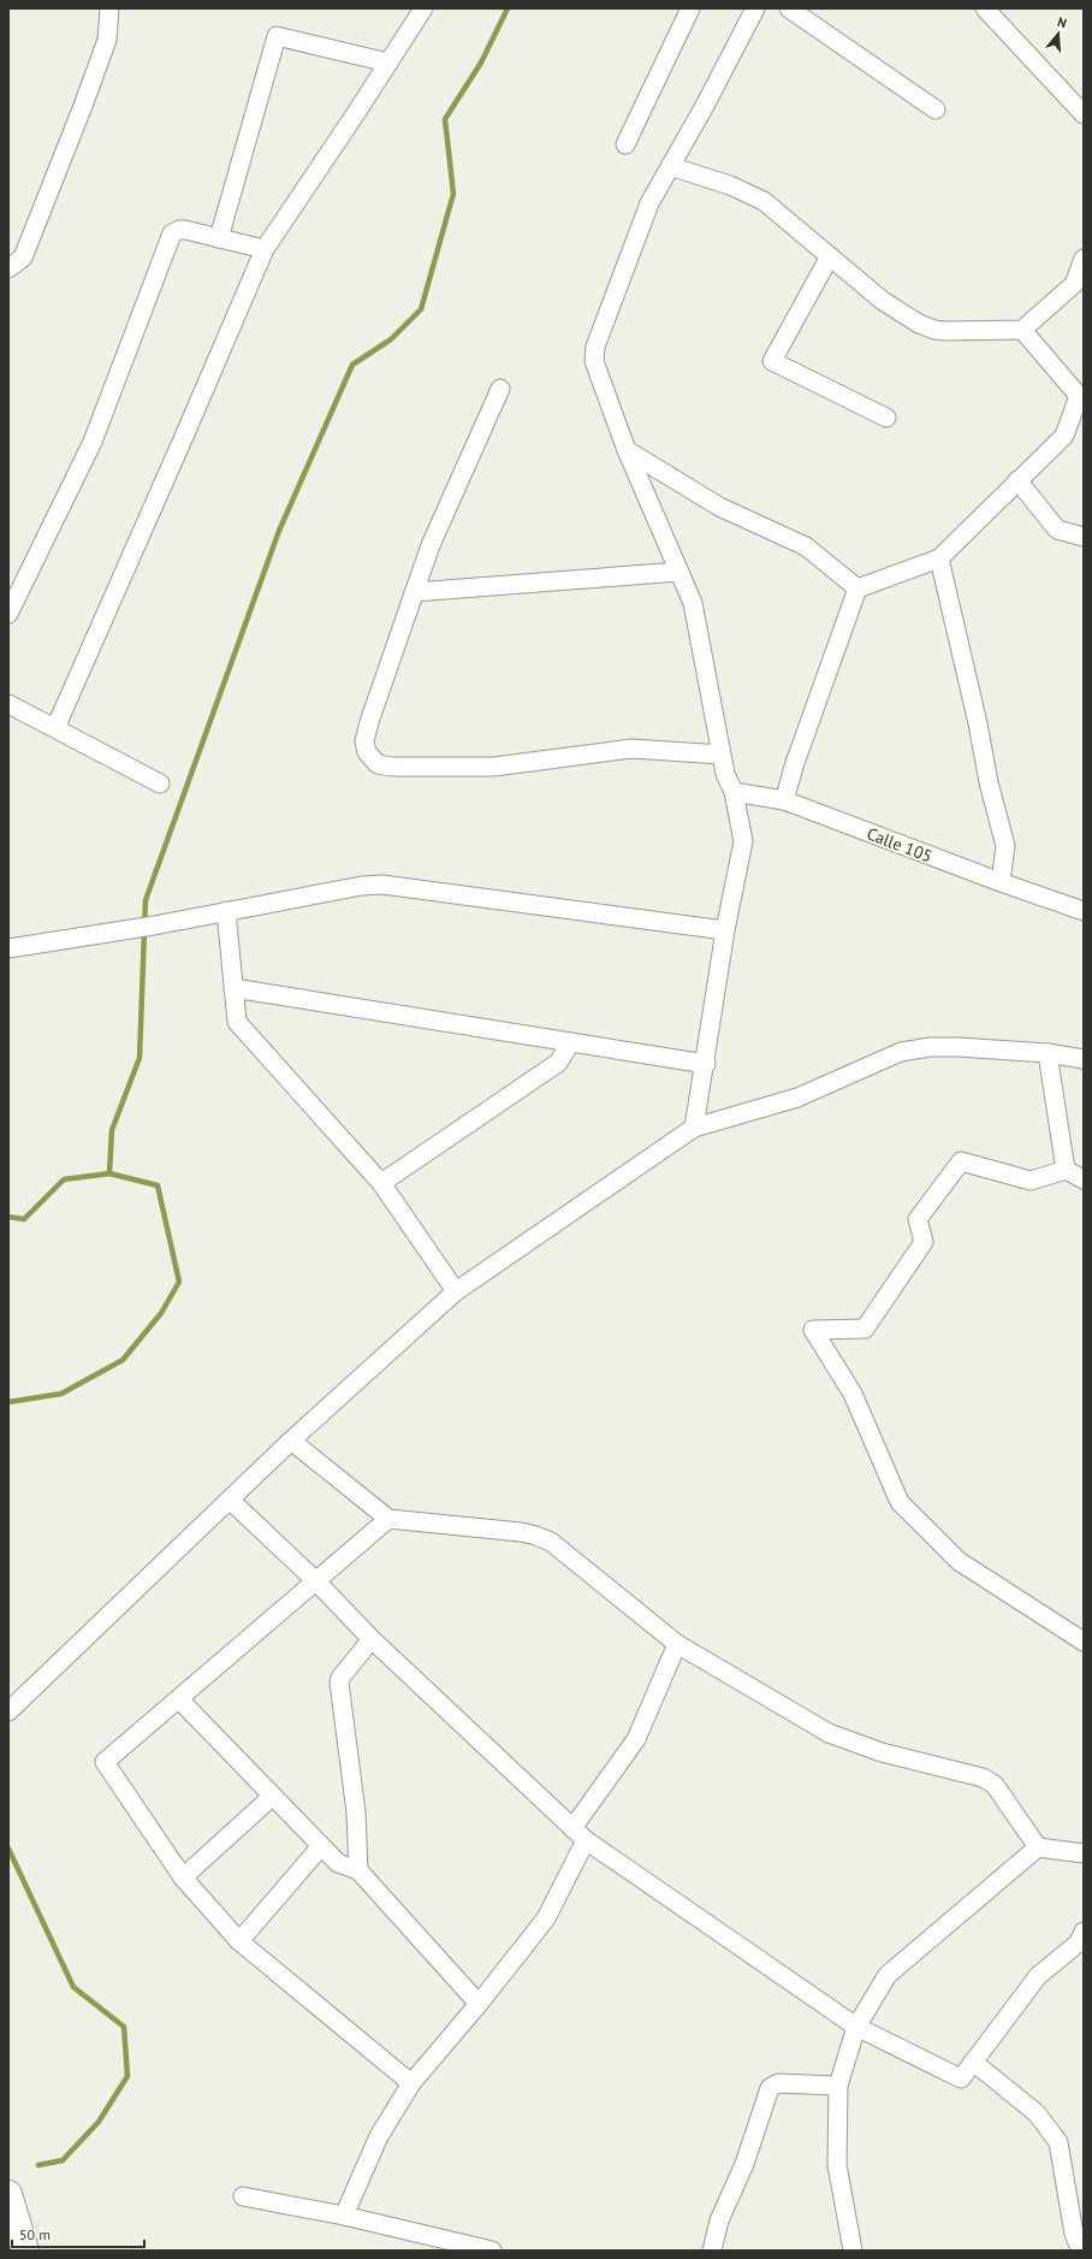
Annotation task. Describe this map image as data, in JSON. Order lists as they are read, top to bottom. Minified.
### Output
{"streets":{"street":["Calle 105"]},"scale_bar":"50 m","north":"top"}
